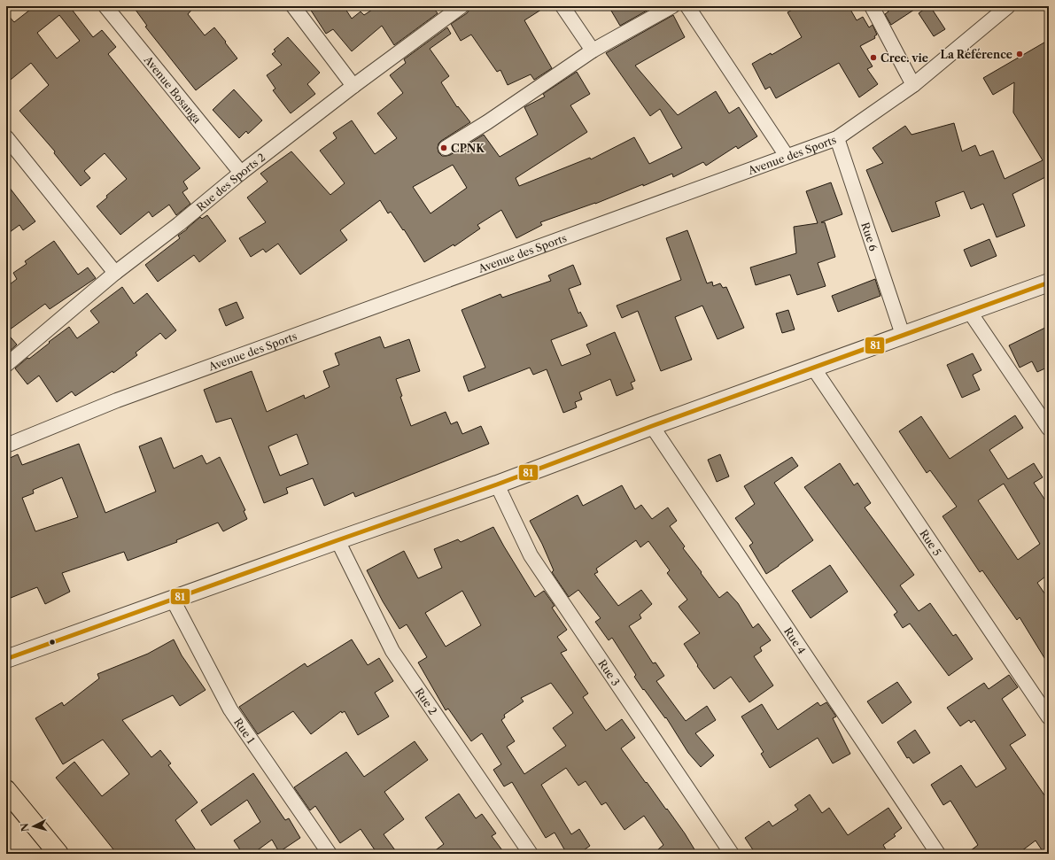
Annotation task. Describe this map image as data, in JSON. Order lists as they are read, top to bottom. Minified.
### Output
{"streets":{"street":["Avenue Bosanga","Avenue des Sports","Rue des Sports 2","Rue 6","Rue 5","Rue 4","Rue 3","Rue 2","Rue 1"]},"crossings":[["Avenue Bosanga","Rue des Sports 2"],["Avenue des Sports","Rue 6"]],"places":["La Référence","Crec. vie","CPNK"],"lines":["transit line 81"],"north":"left"}
